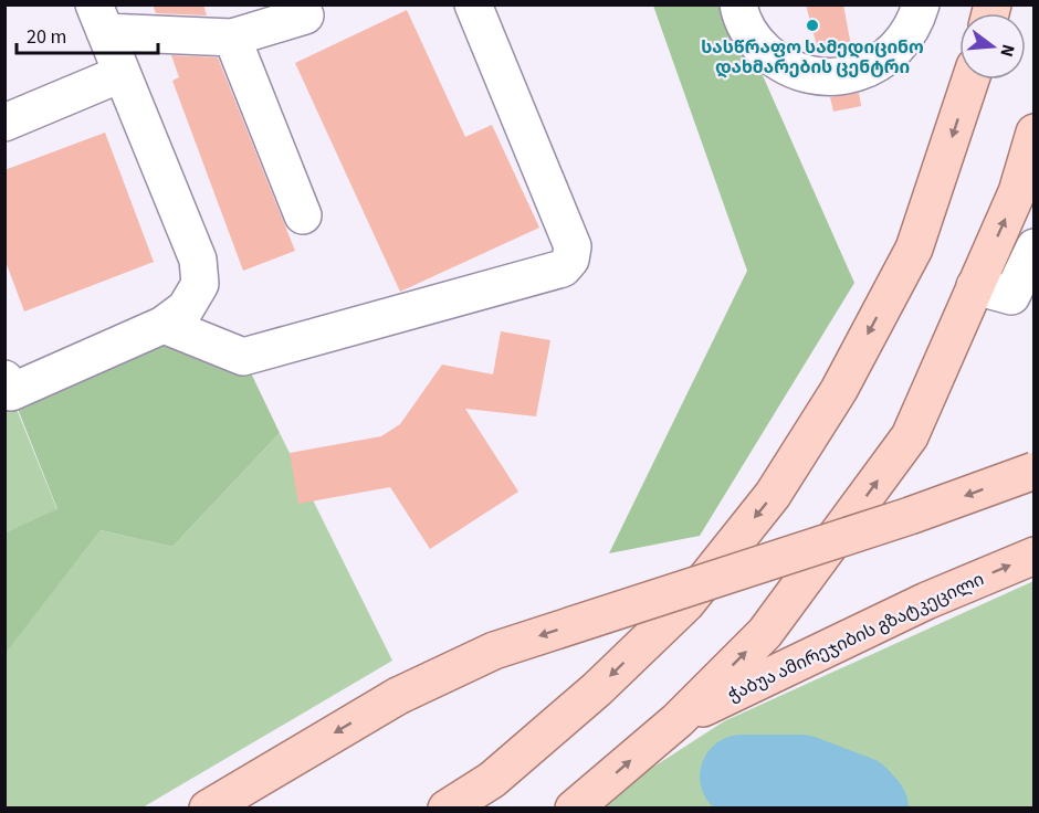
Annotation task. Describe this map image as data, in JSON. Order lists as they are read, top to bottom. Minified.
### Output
{"streets":{"main road":["ჭაბუა ამირეჯიბის გზატკეცილი"]},"places":["სასწრაფო სამედიცინო დახმარების ცენტრი"],"scale_bar":"20 m","north":"right"}
